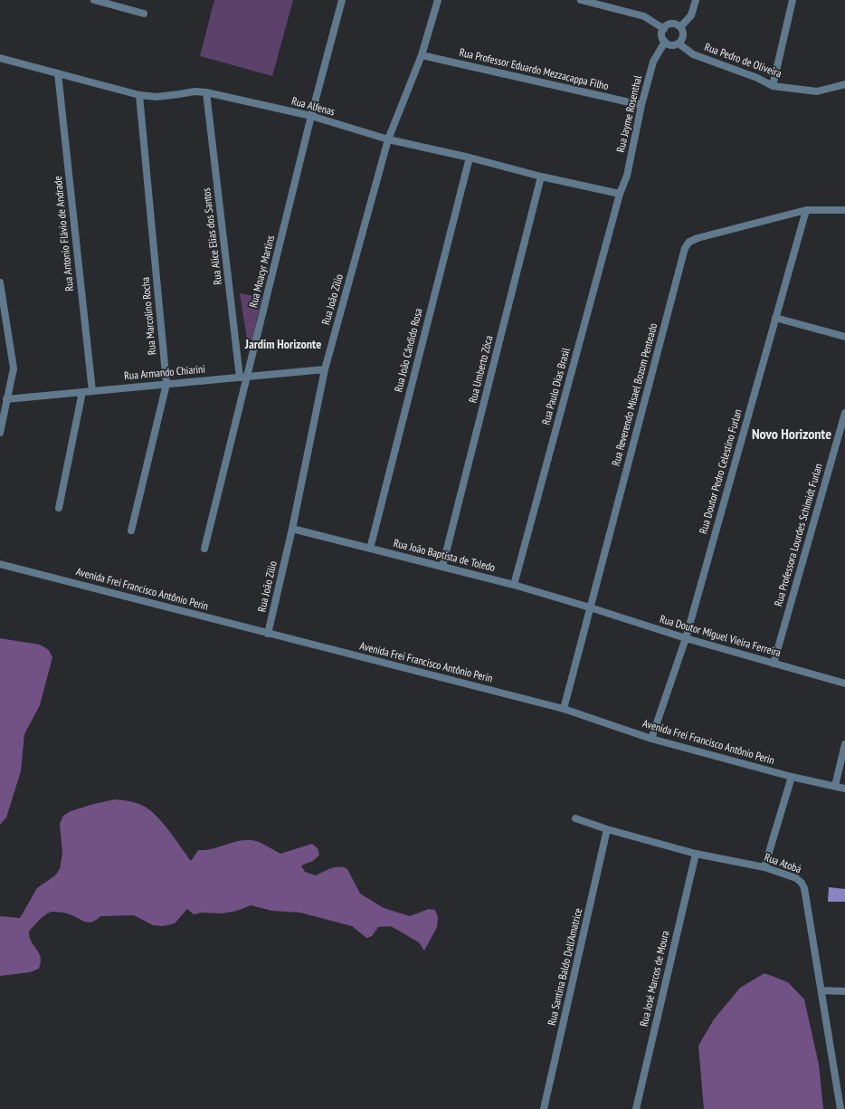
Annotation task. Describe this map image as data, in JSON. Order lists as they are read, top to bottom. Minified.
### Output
{"streets":{"street":["Rua Pedro de Oliveira","Rua Professor Eduardo Mezzacappa Filho","Rua Alfenas","Rua Jayme Rosenthal","Rua Antonio Flávio de Andrade","Rua Alice Elias dos Santos","Rua Moacyr Martins","Rua João Zilio","Rua Marcolino Rocha","Rua João Cândido Rosa","Rua Umberto Zóca","Rua Armando Chiarini","Rua Paulo Dias Brasil","Rua Reverendo Misael Bozom Penteado","Rua Doutor Pedro Celestino Furlan","Rua Professora Lourdes Schimidt Furlan","Rua João Baptista de Toledo","Avenida Frei Francisco Antônio Perin","Rua Doutor Miguel Vieira Ferreira","Rua Atobá","Rua Santina Baldo Dell'Amatrice","Rua José Marcos de Moura"]},"crossings":[["Rua Pedro de Oliveira","Rua Jayme Rosenthal"],["Rua Professor Eduardo Mezzacappa Filho","Rua Jayme Rosenthal"],["Rua Professor Eduardo Mezzacappa Filho","Rua João Zilio"],["Rua Alfenas","Rua Jayme Rosenthal"],["Rua Alfenas","Rua Antonio Flávio de Andrade"],["Rua Alfenas","Rua Alice Elias dos Santos"],["Rua Alfenas","Rua Moacyr Martins"],["Rua Alfenas","Rua João Zilio"],["Rua Alfenas","Rua Marcolino Rocha"],["Rua Alfenas","Rua João Cândido Rosa"],["Rua Alfenas","Rua Umberto Zóca"],["Rua Alfenas","Rua Paulo Dias Brasil"],["Rua Jayme Rosenthal","Rua Paulo Dias Brasil"],["Rua Antonio Flávio de Andrade","Rua Armando Chiarini"],["Rua Alice Elias dos Santos","Rua Armando Chiarini"],["Rua Moacyr Martins","Rua Armando Chiarini"],["Rua João Zilio","Rua Armando Chiarini"],["Rua João Zilio","Rua João Baptista de Toledo"],["Rua João Zilio","Avenida Frei Francisco Antônio Perin"],["Rua Marcolino Rocha","Rua Armando Chiarini"],["Rua João Cândido Rosa","Rua João Baptista de Toledo"],["Rua Umberto Zóca","Rua João Baptista de Toledo"],["Rua Paulo Dias Brasil","Rua João Baptista de Toledo"],["Rua Reverendo Misael Bozom Penteado","Rua Doutor Pedro Celestino Furlan"],["Rua Reverendo Misael Bozom Penteado","Rua João Baptista de Toledo"],["Rua Reverendo Misael Bozom Penteado","Avenida Frei Francisco Antônio Perin"],["Rua Reverendo Misael Bozom Penteado","Rua Doutor Miguel Vieira Ferreira"],["Rua Doutor Pedro Celestino Furlan","Avenida Frei Francisco Antônio Perin"],["Rua Doutor Pedro Celestino Furlan","Rua Doutor Miguel Vieira Ferreira"],["Rua Professora Lourdes Schimidt Furlan","Rua Doutor Miguel Vieira Ferreira"],["Rua João Baptista de Toledo","Rua Doutor Miguel Vieira Ferreira"],["Rua Atobá","Rua Santina Baldo Dell'Amatrice"],["Rua Atobá","Rua José Marcos de Moura"]],"districts":["Jardim Horizonte","Novo Horizonte"]}
